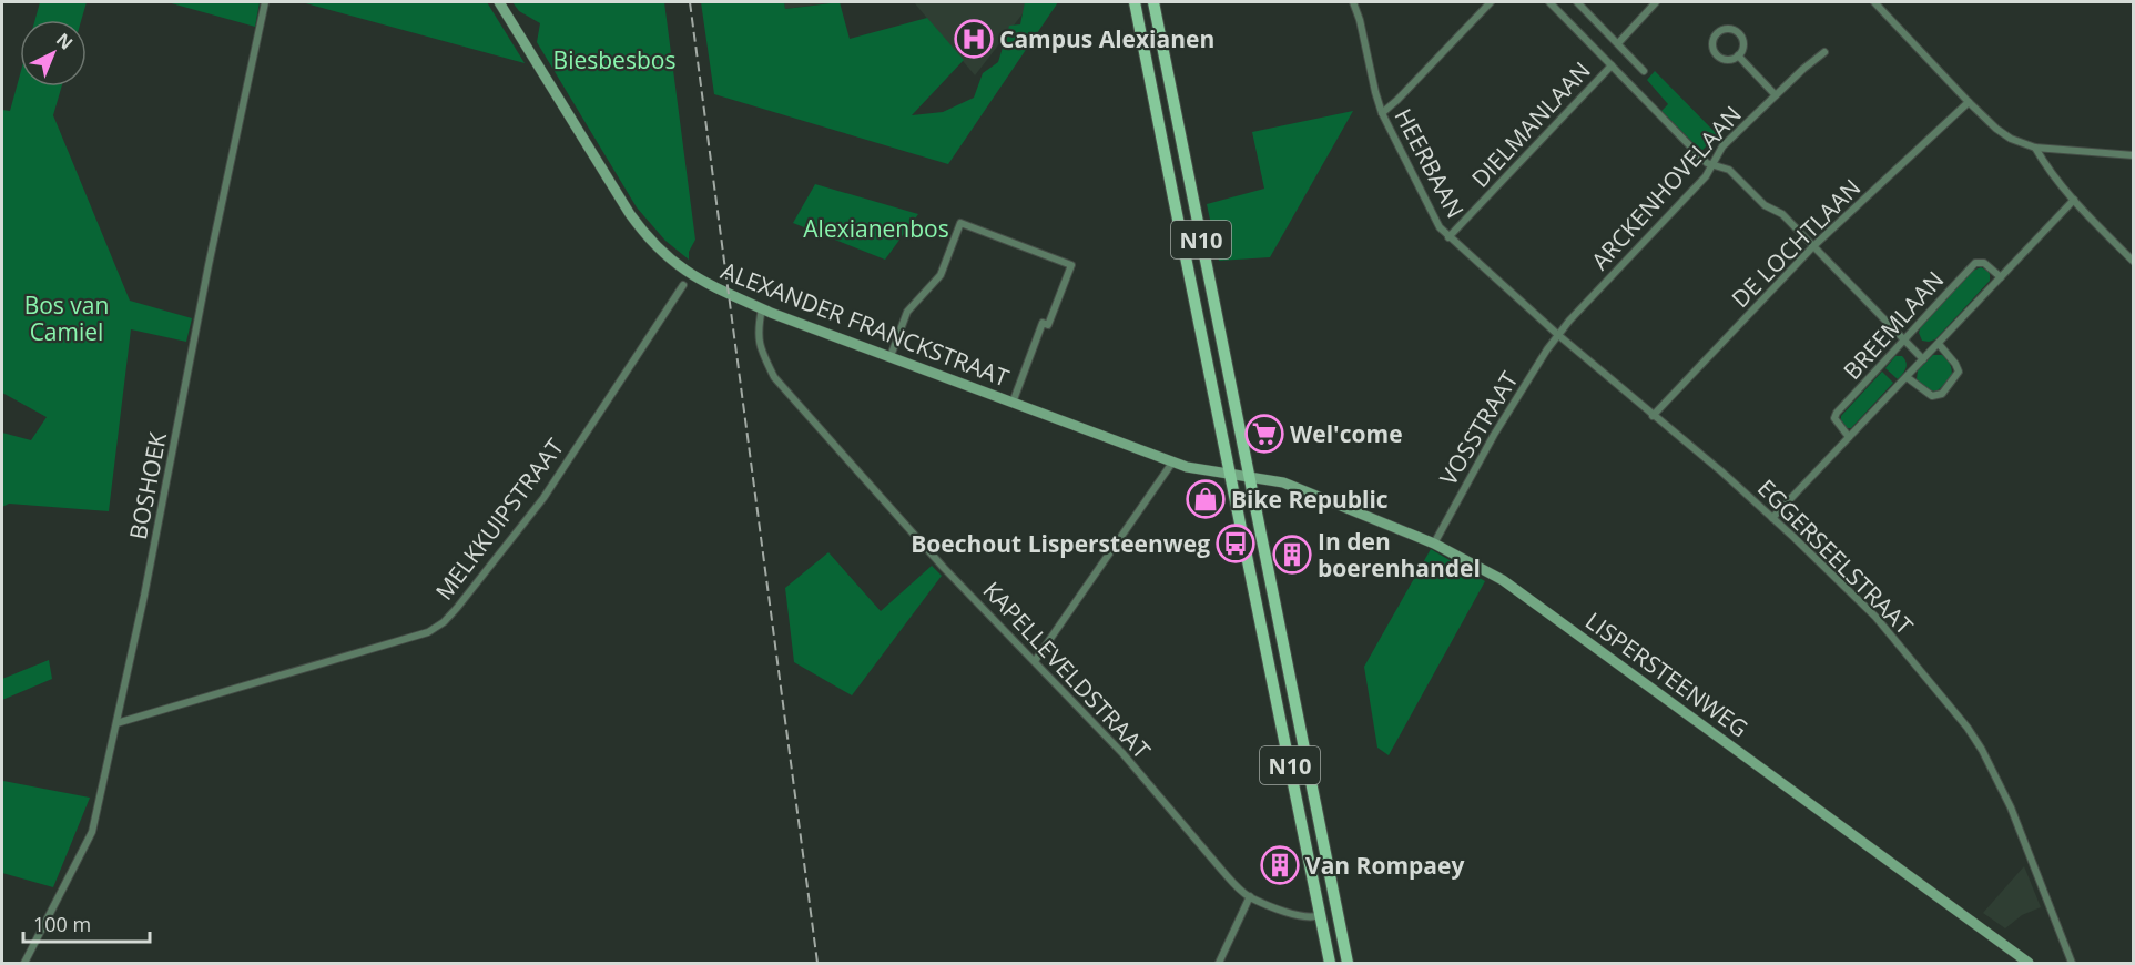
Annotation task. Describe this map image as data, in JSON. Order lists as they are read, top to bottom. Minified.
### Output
{"streets":{"main road":["N10"],"street":["DIELMANLAAN","HEERBAAN","ARCKENHOVELAAN","DE LOCHTLAAN","ALEXANDER FRANCKSTRAAT","BREEMLAAN","VOSSTRAAT","BOSHOEK","MELKKUIPSTRAAT","EGGERSEELSTRAAT","KAPELLEVELDSTRAAT","LISPERSTEENWEG"]},"crossings":[["DIELMANLAAN","HEERBAAN"],["HEERBAAN","ARCKENHOVELAAN"],["HEERBAAN","VOSSTRAAT"],["HEERBAAN","EGGERSEELSTRAAT"],["ARCKENHOVELAAN","VOSSTRAAT"],["ARCKENHOVELAAN","EGGERSEELSTRAAT"],["N10","ALEXANDER FRANCKSTRAAT"],["N10","KAPELLEVELDSTRAAT"],["N10","LISPERSTEENWEG"],["DE LOCHTLAAN","EGGERSEELSTRAAT"],["ALEXANDER FRANCKSTRAAT","KAPELLEVELDSTRAAT"],["ALEXANDER FRANCKSTRAAT","LISPERSTEENWEG"],["BREEMLAAN","EGGERSEELSTRAAT"],["VOSSTRAAT","EGGERSEELSTRAAT"],["VOSSTRAAT","LISPERSTEENWEG"],["BOSHOEK","MELKKUIPSTRAAT"]],"parks":["Biesbesbos","Alexianenbos","Bos van Camiel"],"places":{"hospital":["Campus Alexianen"],"supermarket":["Wel'come"],"shop":["Bike Republic"],"bus stop":["Boechout Lispersteenweg"],"building":["In den boerenhandel","Van Rompaey"]},"scale_bar":"100 m","north":"top right"}
